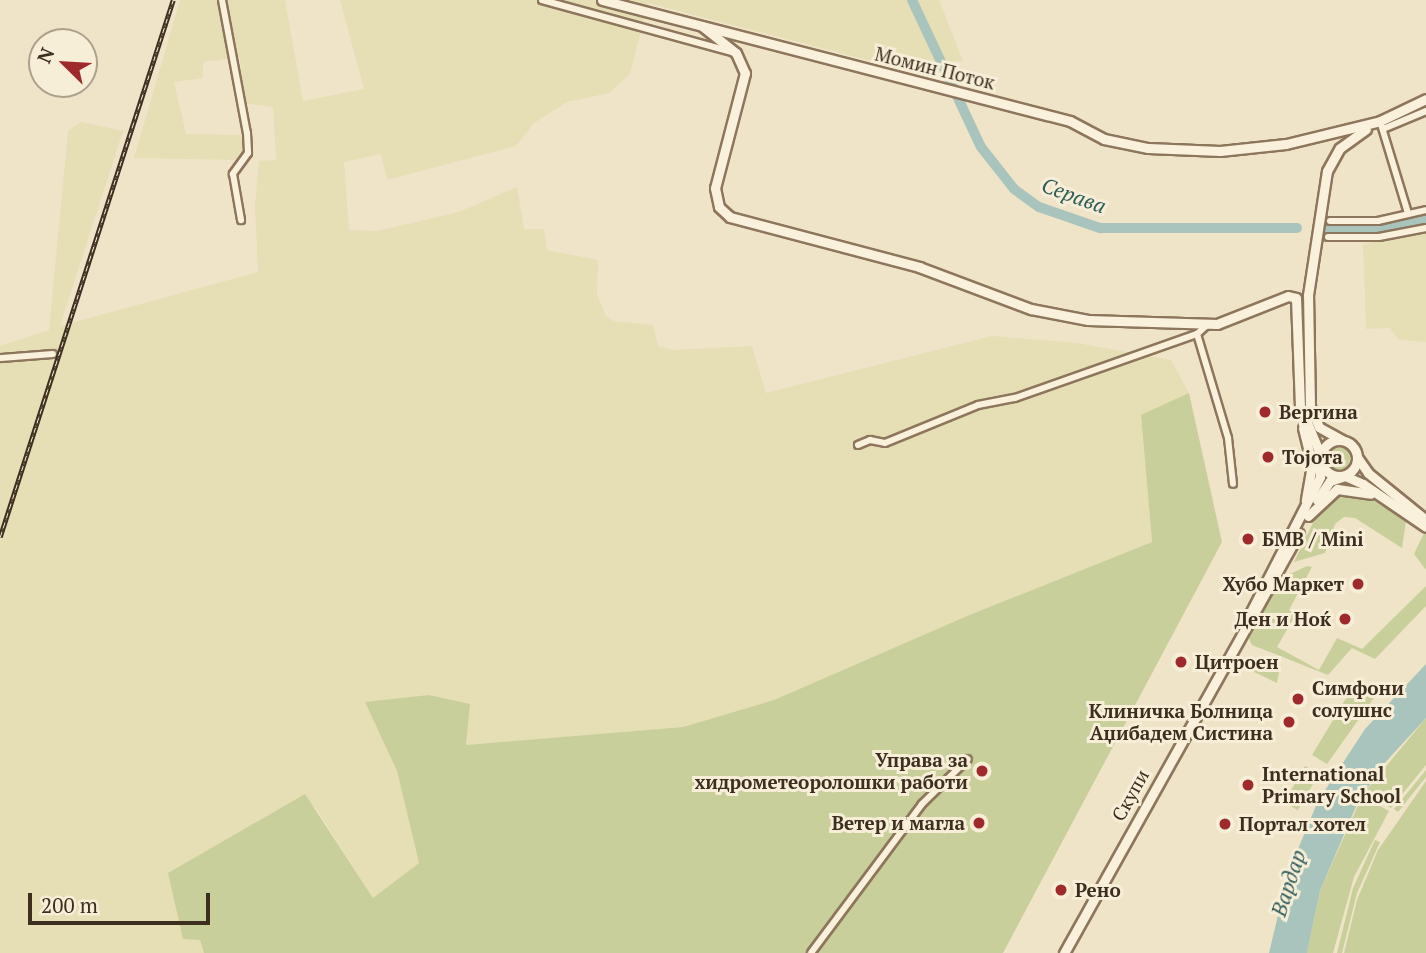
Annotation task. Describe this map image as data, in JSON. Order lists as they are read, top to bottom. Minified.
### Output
{"streets":{"street":["Момин Поток","Скупи"]},"water":["Серава","Вардар"],"places":["Вергина","Тојота","БМВ / Mini","Хубо Маркет","Ден и Ноќ","Цитроен","Симфони солушнс","Клиничка Болница Аџибадем Систина","Управа за хидрометеоролошки работи","International Primary School","Ветер и магла","Портал хотел","Рено"],"scale_bar":"200 m","north":"top left"}
